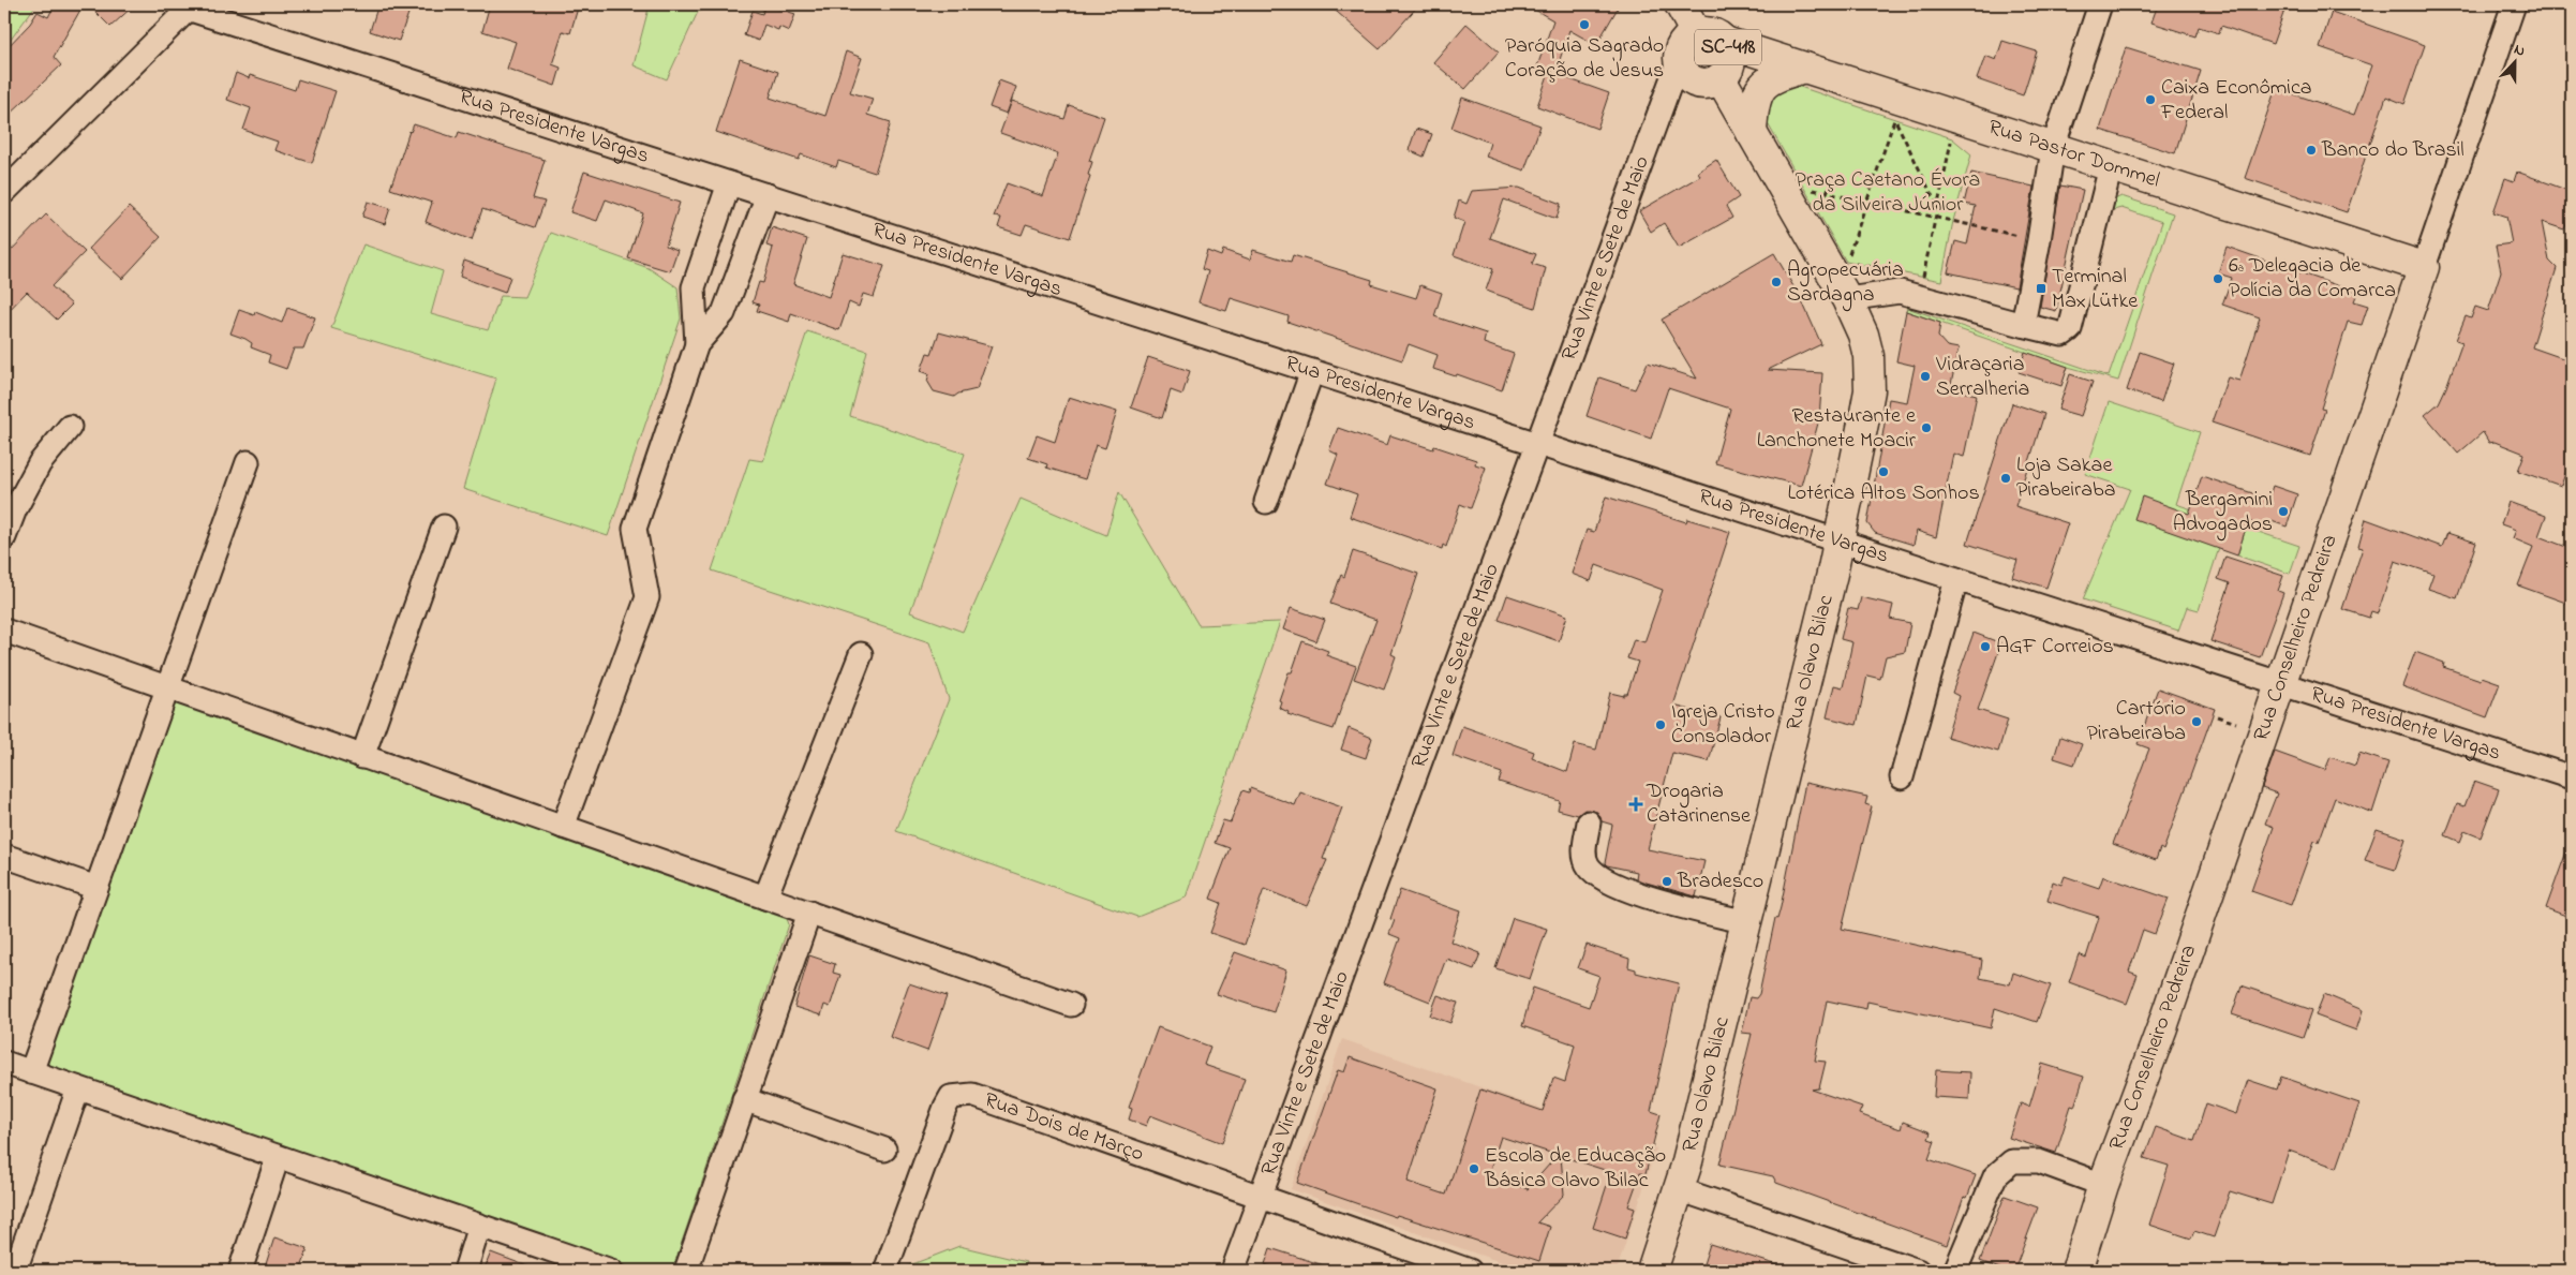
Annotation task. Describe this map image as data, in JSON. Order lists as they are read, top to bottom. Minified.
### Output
{"streets":{"main road":["SC-418","Rua Pastor Dommel","Rua Conselheiro Pedreira","Rua Olavo Bilac"],"street":["Rua Presidente Vargas","Rua Vinte e Sete de Maio","Rua Dois de Março"]},"crossings":[["SC-418","Rua Pastor Dommel"],["SC-418","Rua Vinte e Sete de Maio"],["SC-418","Rua Olavo Bilac"],["Rua Presidente Vargas","Rua Vinte e Sete de Maio"],["Rua Presidente Vargas","Rua Conselheiro Pedreira"],["Rua Presidente Vargas","Rua Olavo Bilac"],["Rua Pastor Dommel","Rua Vinte e Sete de Maio"],["Rua Pastor Dommel","Rua Conselheiro Pedreira"],["Rua Pastor Dommel","Rua Olavo Bilac"],["Rua Vinte e Sete de Maio","Rua Olavo Bilac"],["Rua Vinte e Sete de Maio","Rua Dois de Março"]],"parks":["Praça Caetano Évora da Silveira Júnior"],"places":{"other":["Paróquia Sagrado Coração de Jesus","Caixa Econômica Federal","Banco do Brasil","6ª Delegacia de Polícia da Comarca","Agropecuária Sardagna","Vidraçaria Serralheria","Restaurante e Lanchonete Moacir","Lotérica Altos Sonhos","Loja Sakae Pirabeiraba","Bergamini Advogados","AGF Correios","Cartório Pirabeiraba","Igreja Cristo Consolador","Bradesco","Escola de Educação Básica Olavo Bilac"],"transit":["Terminal Max Lütke"],"health":["Drogaria Catarinense"]},"north":"top"}
